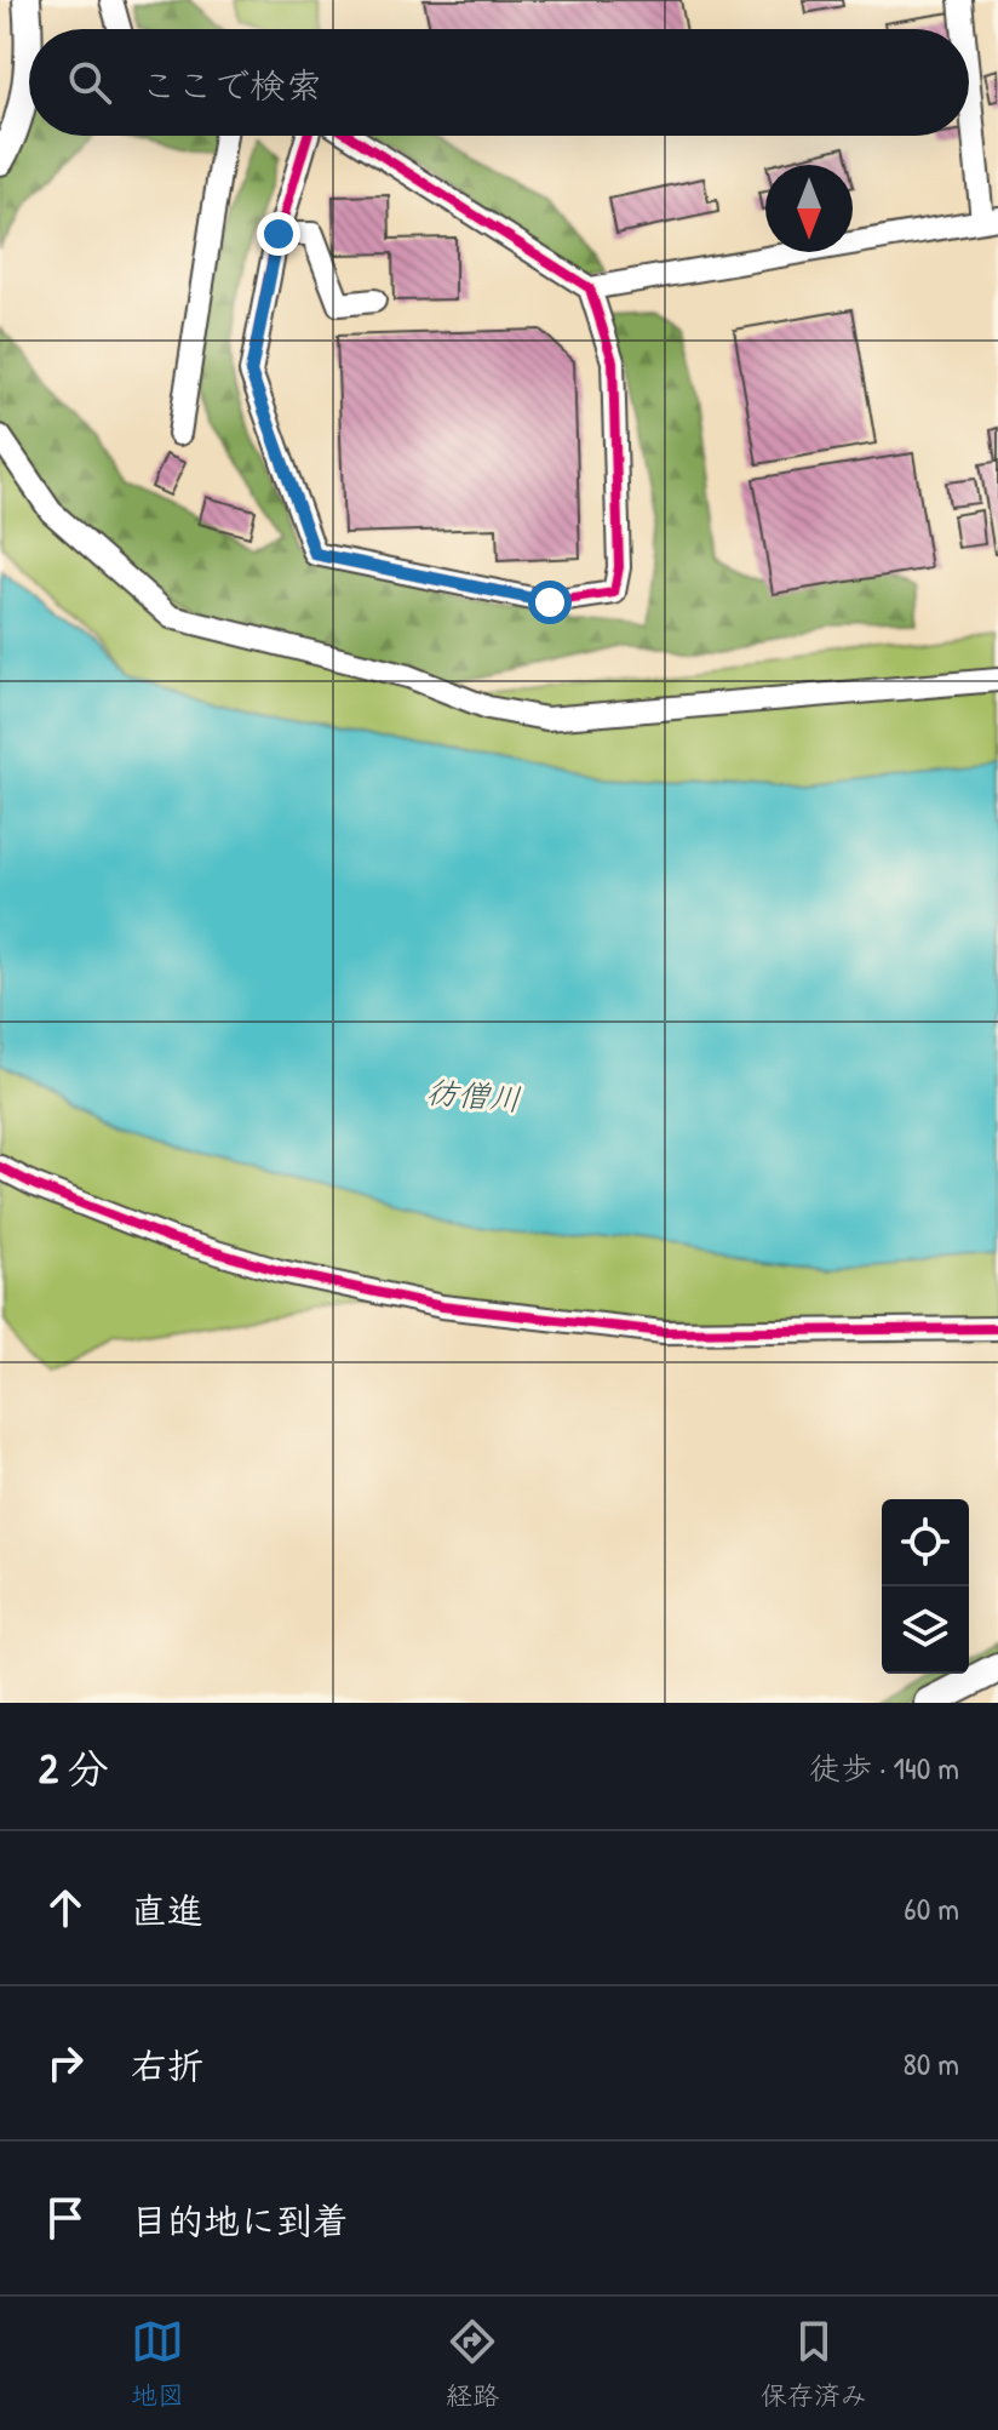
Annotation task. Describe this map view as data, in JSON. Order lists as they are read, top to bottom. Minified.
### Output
{"water":["彷僧川"],"north":"bottom","page":{"search":"ここで検索","heading":["2 分","徒歩 · 140 m"],"list":[["直進","60 m"],["右折","80 m"],"目的地に到着"],"nav":["地図","経路","保存済み"]}}
